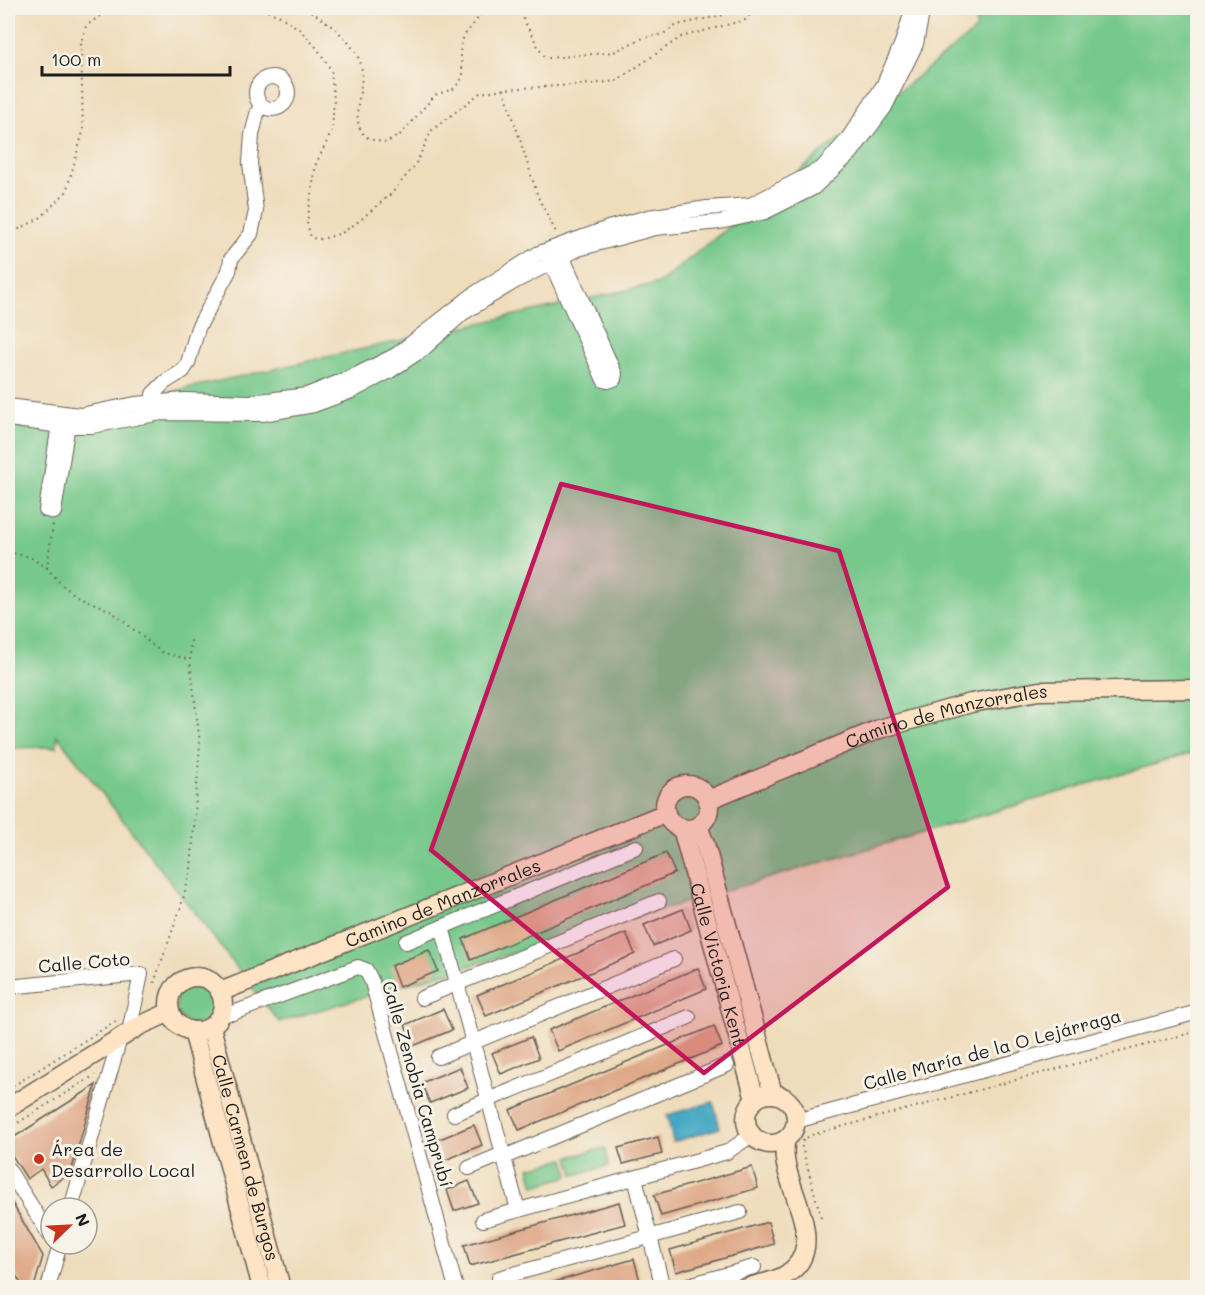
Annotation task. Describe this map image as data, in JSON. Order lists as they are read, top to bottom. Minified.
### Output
{"streets":{"street":["Camino de Manzorrales","Calle Coto","Calle Victoria Kent","Calle María de la O Lejárraga","Calle Zenobia Camprubí","Calle Carmen de Burgos"]},"crossings":[["Camino de Manzorrales","Calle Victoria Kent"],["Camino de Manzorrales","Calle Zenobia Camprubí"],["Camino de Manzorrales","Calle Carmen de Burgos"],["Calle Victoria Kent","Calle María de la O Lejárraga"],["Calle Zenobia Camprubí","Calle Carmen de Burgos"]],"places":["Área de Desarrollo Local"],"scale_bar":"100 m","north":"top right"}
